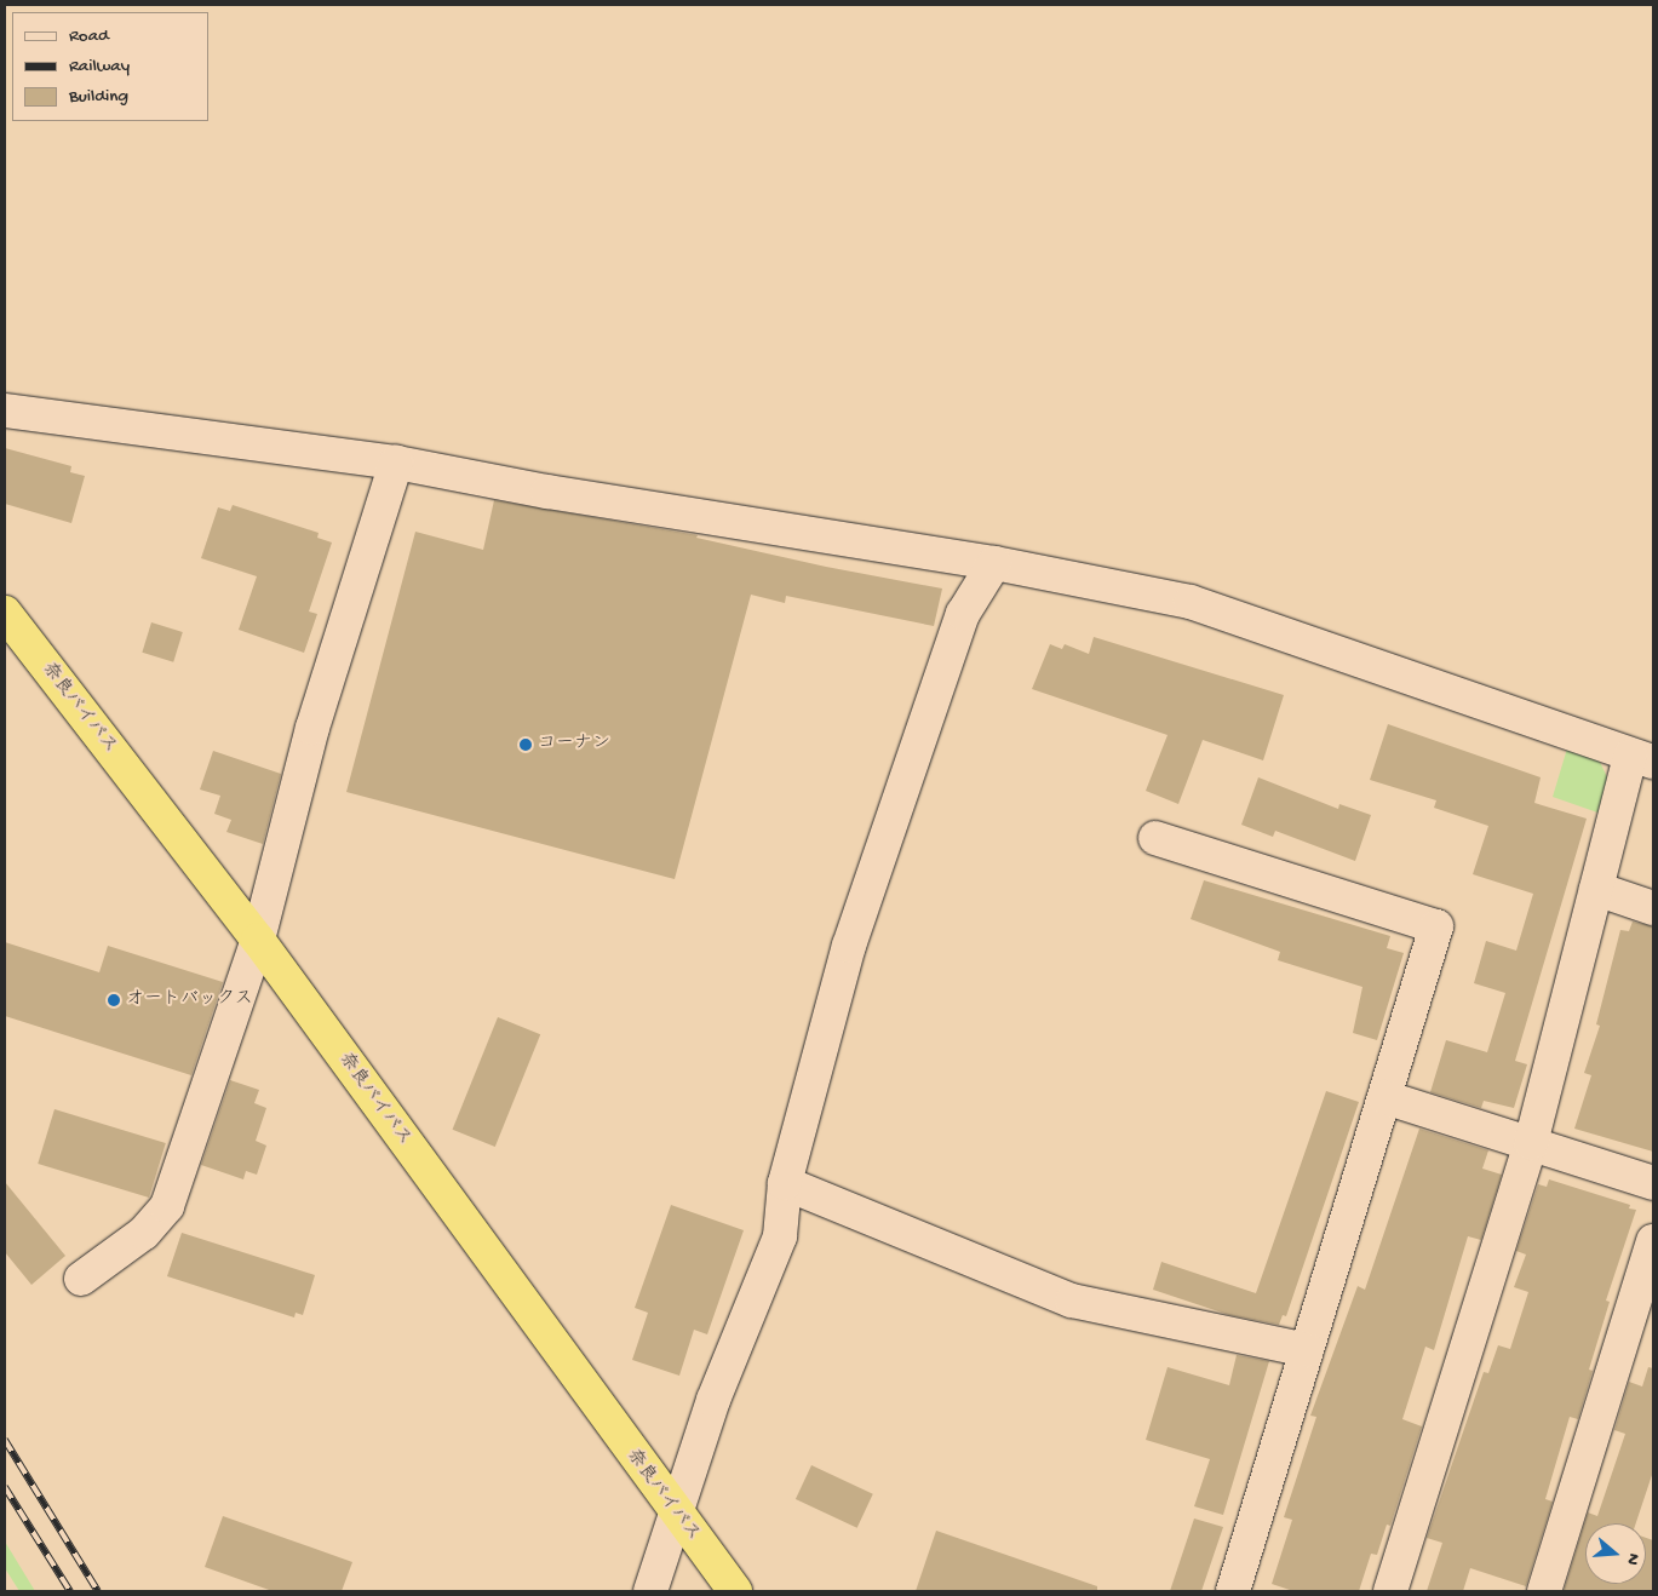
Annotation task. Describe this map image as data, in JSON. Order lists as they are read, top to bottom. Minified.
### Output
{"streets":{"highway":["奈良バイパス"]},"places":["コーナン","オートバックス"],"legend":["Road","Railway","Building"],"north":"right"}
